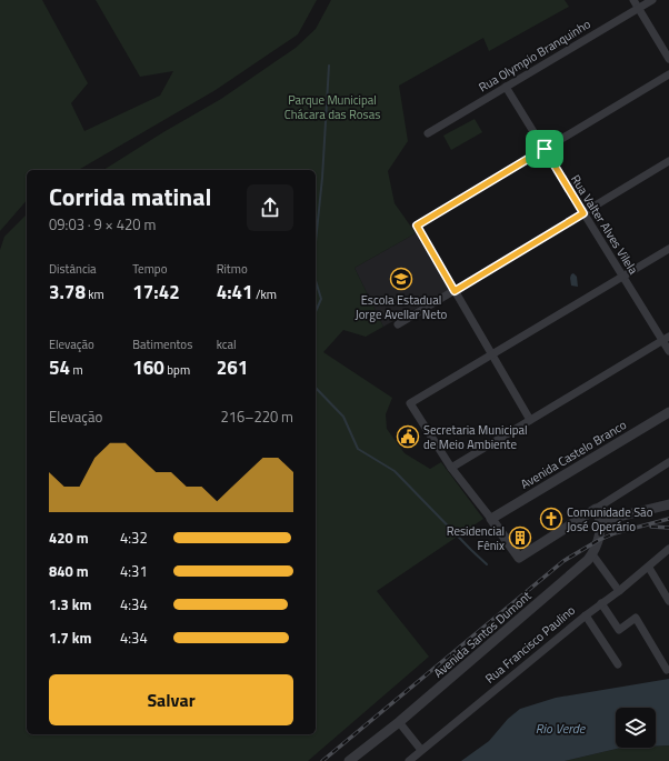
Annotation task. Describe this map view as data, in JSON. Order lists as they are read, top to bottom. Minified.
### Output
{"streets":{"street":["Rua Olympio Branquinho","Rua Valter Alves Vilela","Avenida Castelo Branco","Avenida Santos Dumont","Rua Francisco Paulino"]},"crossings":[["Rua Olympio Branquinho","Rua Valter Alves Vilela"]],"water":["Rio Verde"],"parks":["Parque Municipal Chácara das Rosas"],"places":{"school or university":["Escola Estadual Jorge Avellar Neto"],"public building":["Secretaria Municipal de Meio Ambiente"],"church":["Comunidade São José Operário"],"building":["Residencial Fênix"]},"page":{"heading":["Corrida matinal","09:03 · 9 × 420 m"],"stats":[["Distância","3.78 km"],["Tempo","17:42"],["Ritmo","4:41 /km"],["Elevação","54 m"],["Batimentos","160 bpm"],["kcal","261"]],"chart":["Elevação","216–220 m"],"list":[{"name":"420 m","note":"4:32"},{"name":"840 m","note":"4:31"},{"name":"1.3 km","note":"4:34"},{"name":"1.7 km","note":"4:34"}],"buttons":"Salvar"}}
